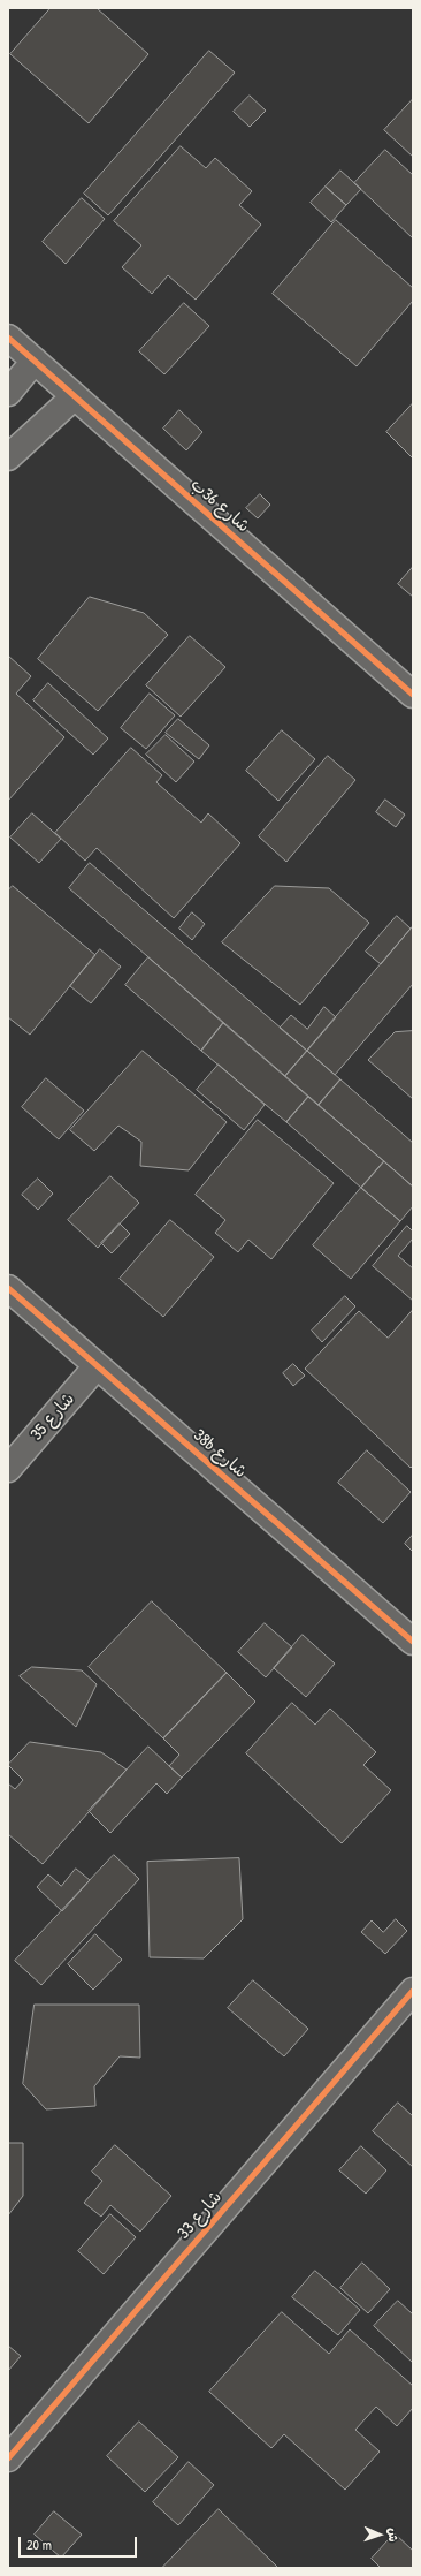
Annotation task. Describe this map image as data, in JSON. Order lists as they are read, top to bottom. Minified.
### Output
{"streets":{"street":["شارع 36ب","شارع 35","38b شارع","شارع 33"]},"crossings":[["شارع 35","38b شارع"]],"scale_bar":"20 m","north":"right"}
